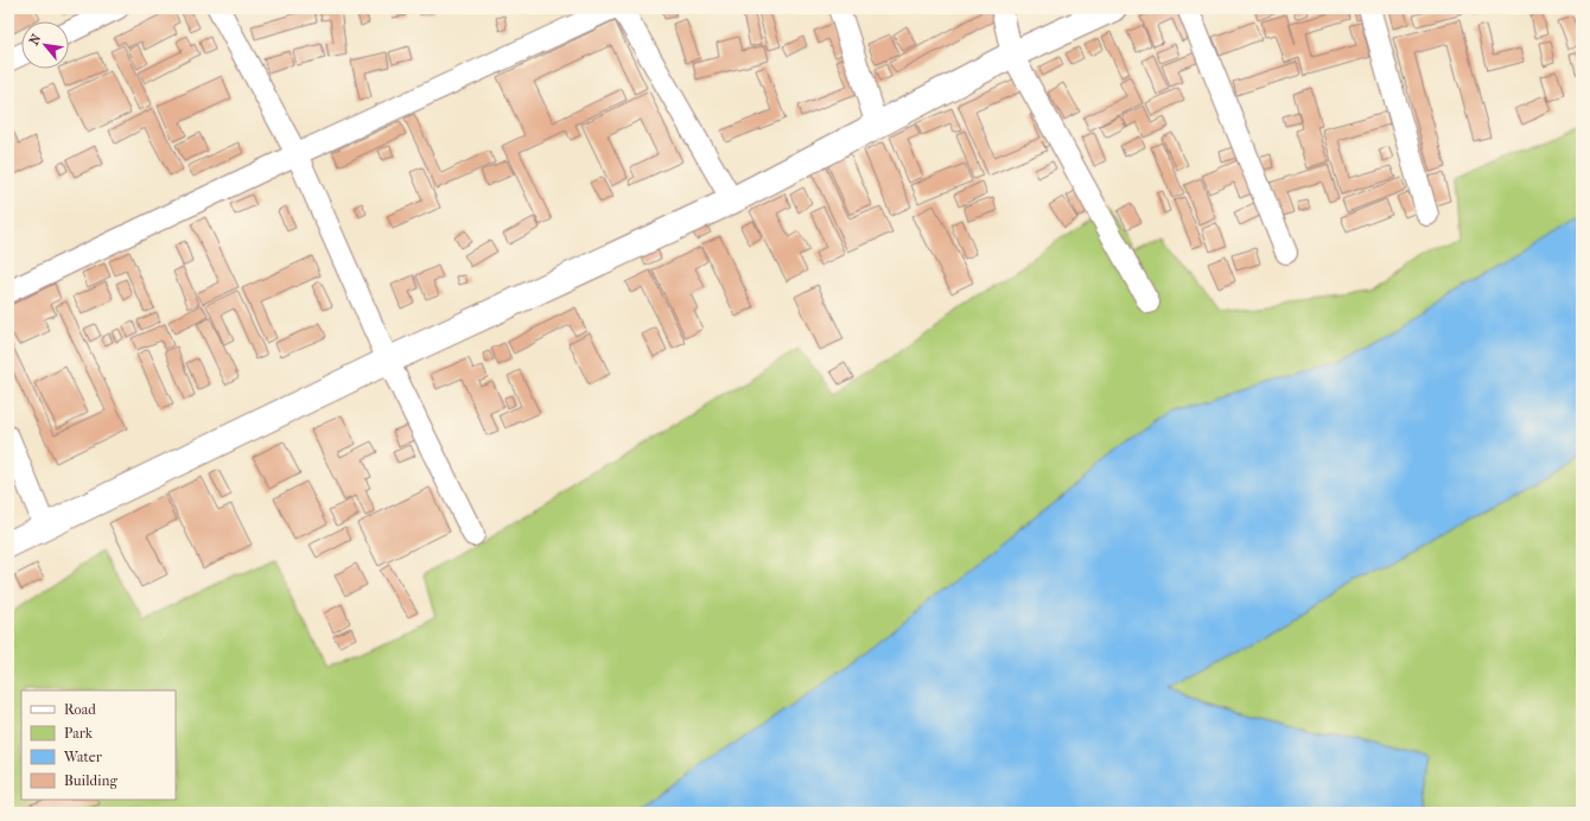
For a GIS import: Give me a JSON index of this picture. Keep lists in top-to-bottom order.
{
  "legend": [
    "Road",
    "Park",
    "Water",
    "Building"
  ],
  "north": "top left"
}
